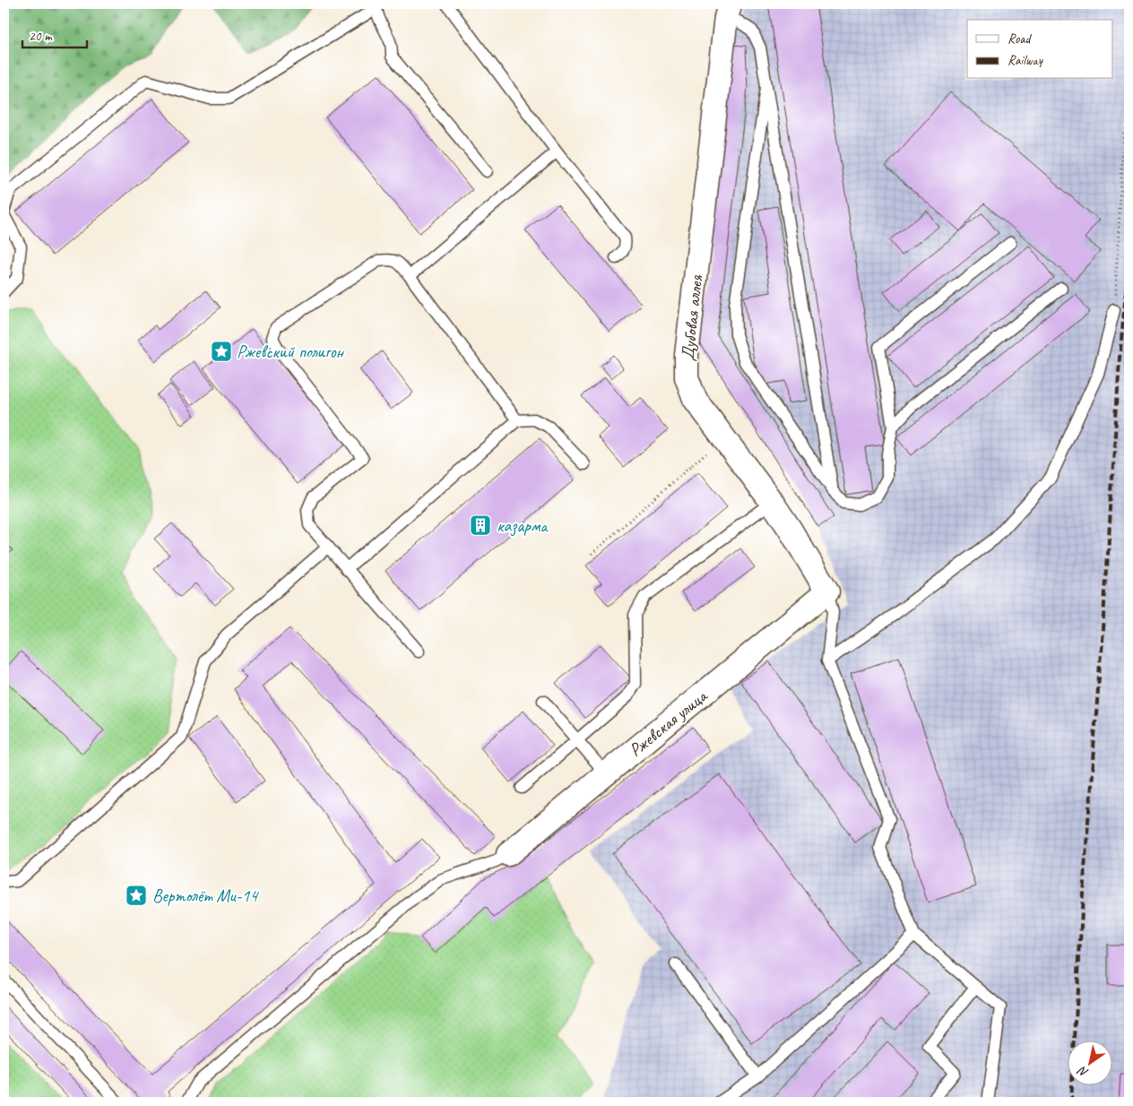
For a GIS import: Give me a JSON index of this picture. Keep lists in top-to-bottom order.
{
  "streets": {
    "street": ["Дубовая аллея", "Ржевская улица"]
  },
  "crossings": [
    ["Дубовая аллея", "Ржевская улица"]
  ],
  "places": {
    "place": ["Ржевский полигон", "Вертолёт Ми-14"],
    "building": ["казарма"]
  },
  "legend": ["Road", "Railway"],
  "scale_bar": "20 m",
  "north": "bottom left"
}
